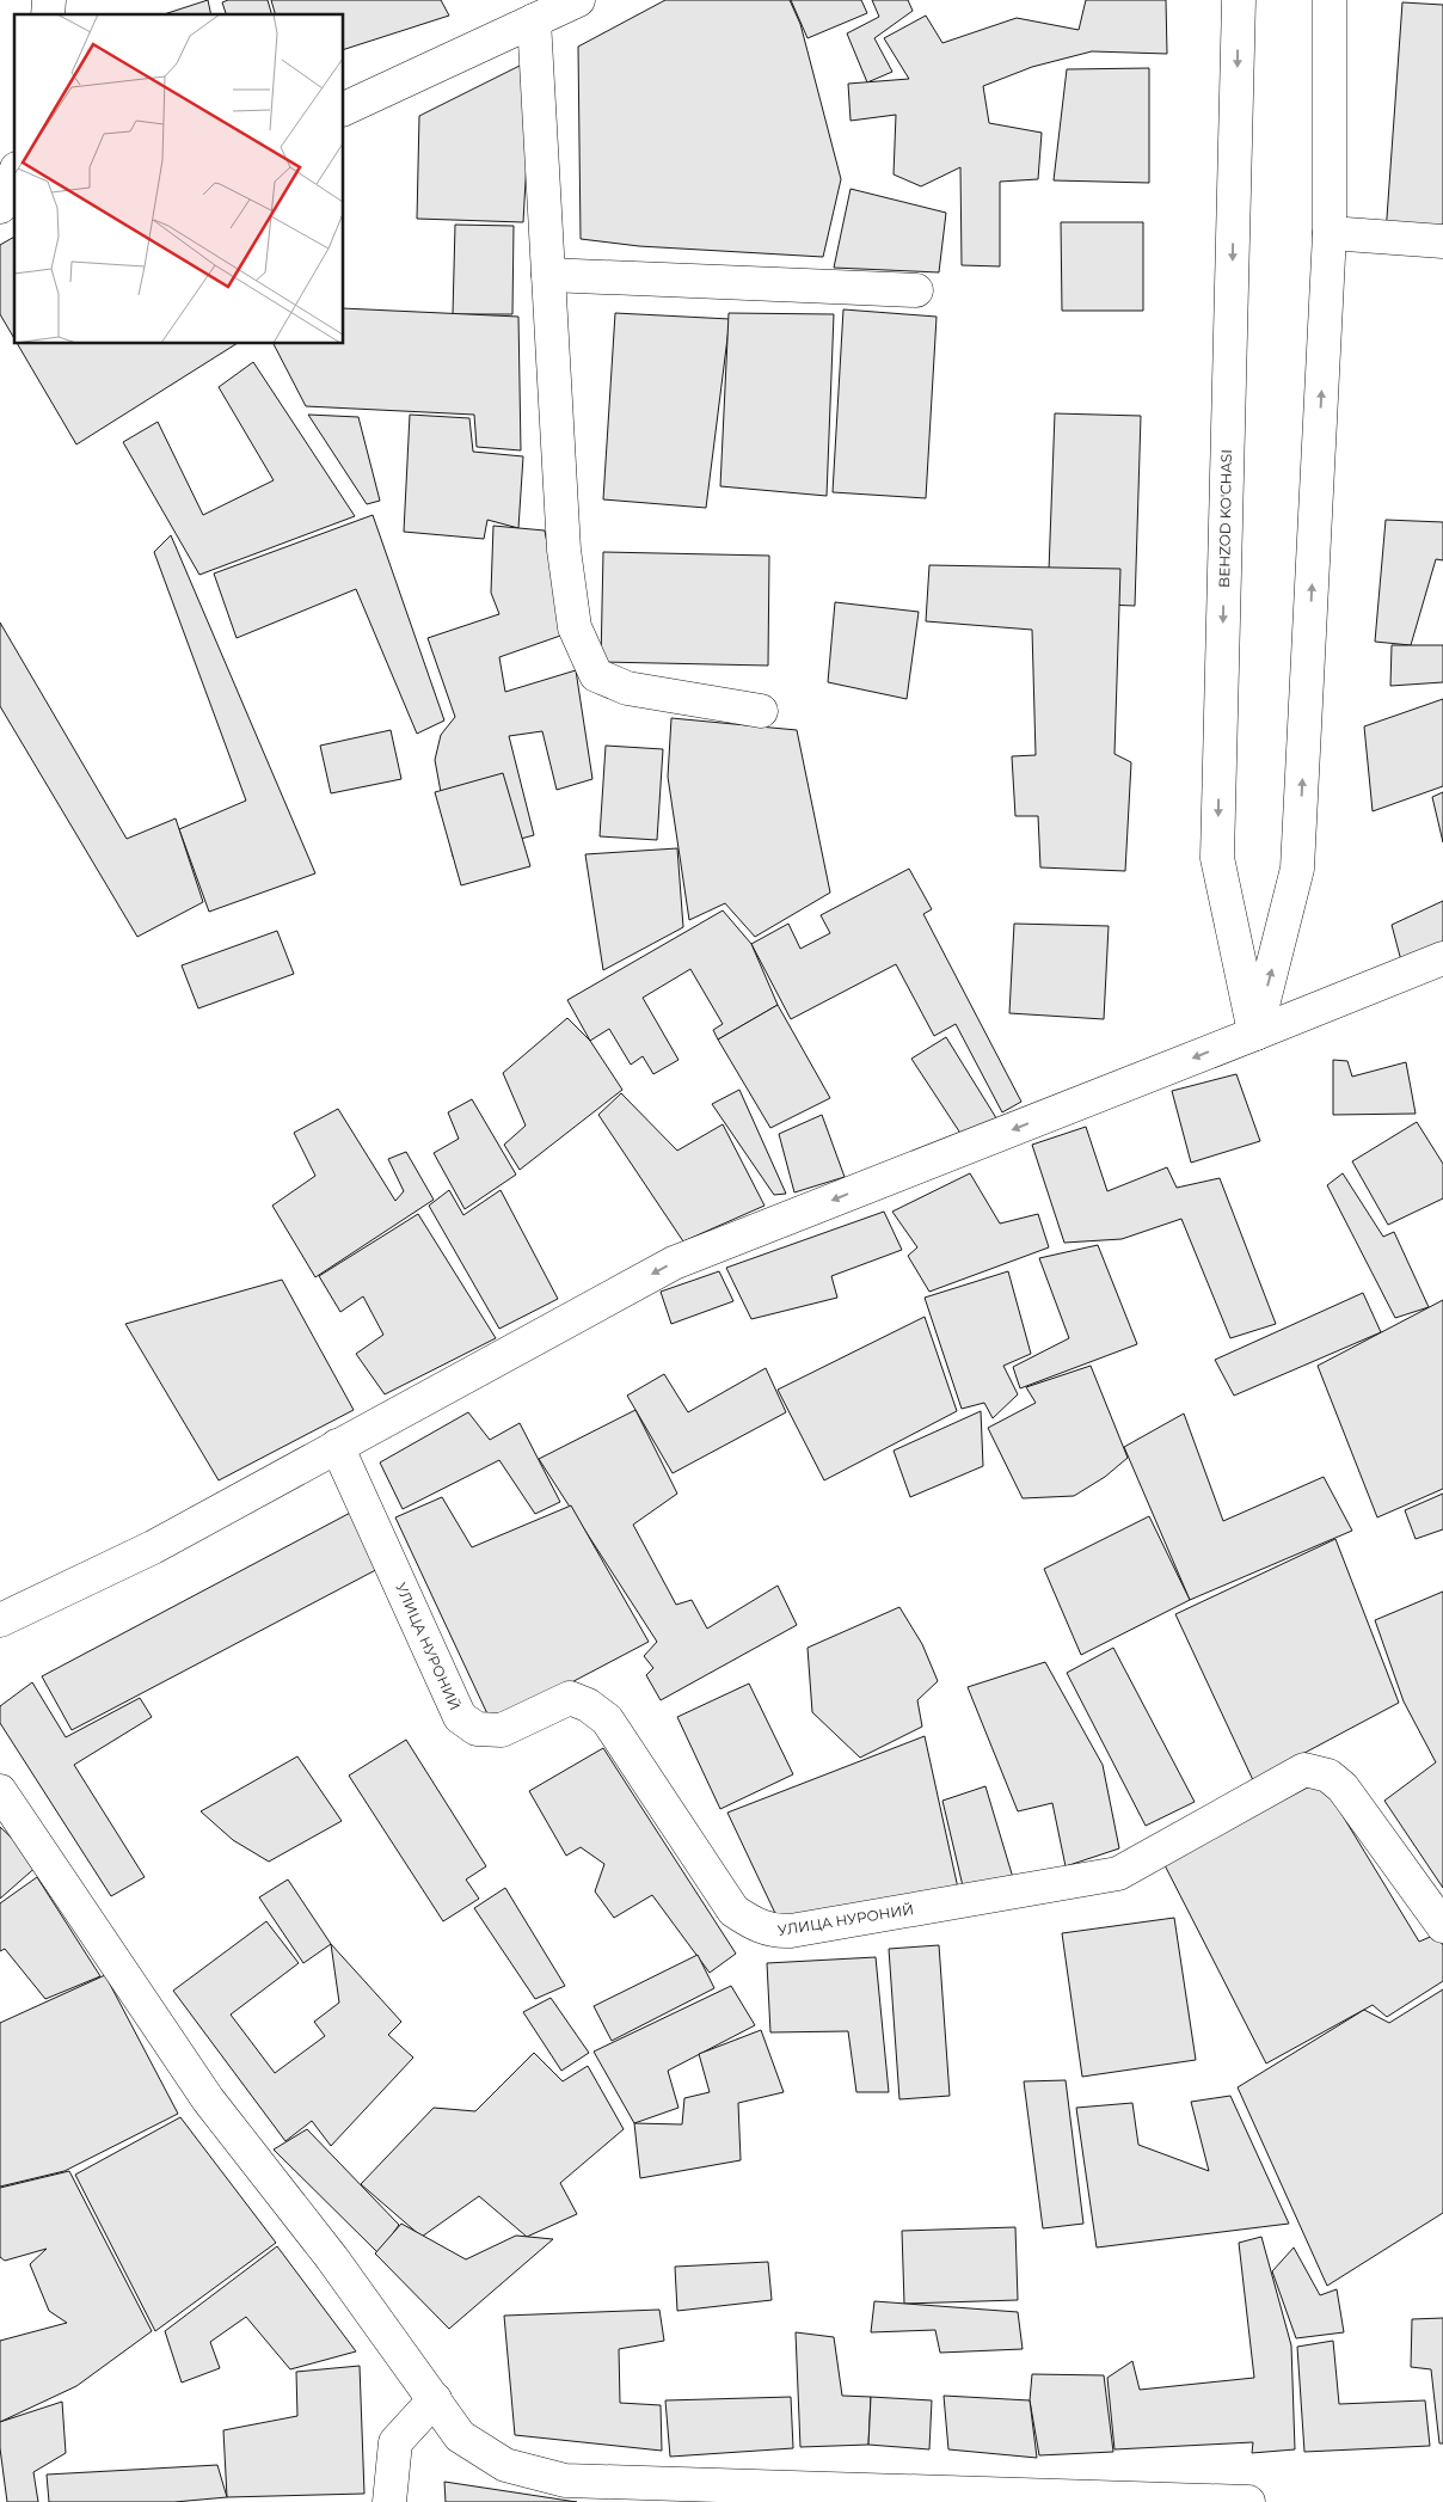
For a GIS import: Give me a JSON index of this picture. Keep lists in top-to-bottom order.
{
  "streets": {
    "street": ["BEHZOD KO'CHASI", "УЛИЦА НУРОНИЙ"]
  }
}
